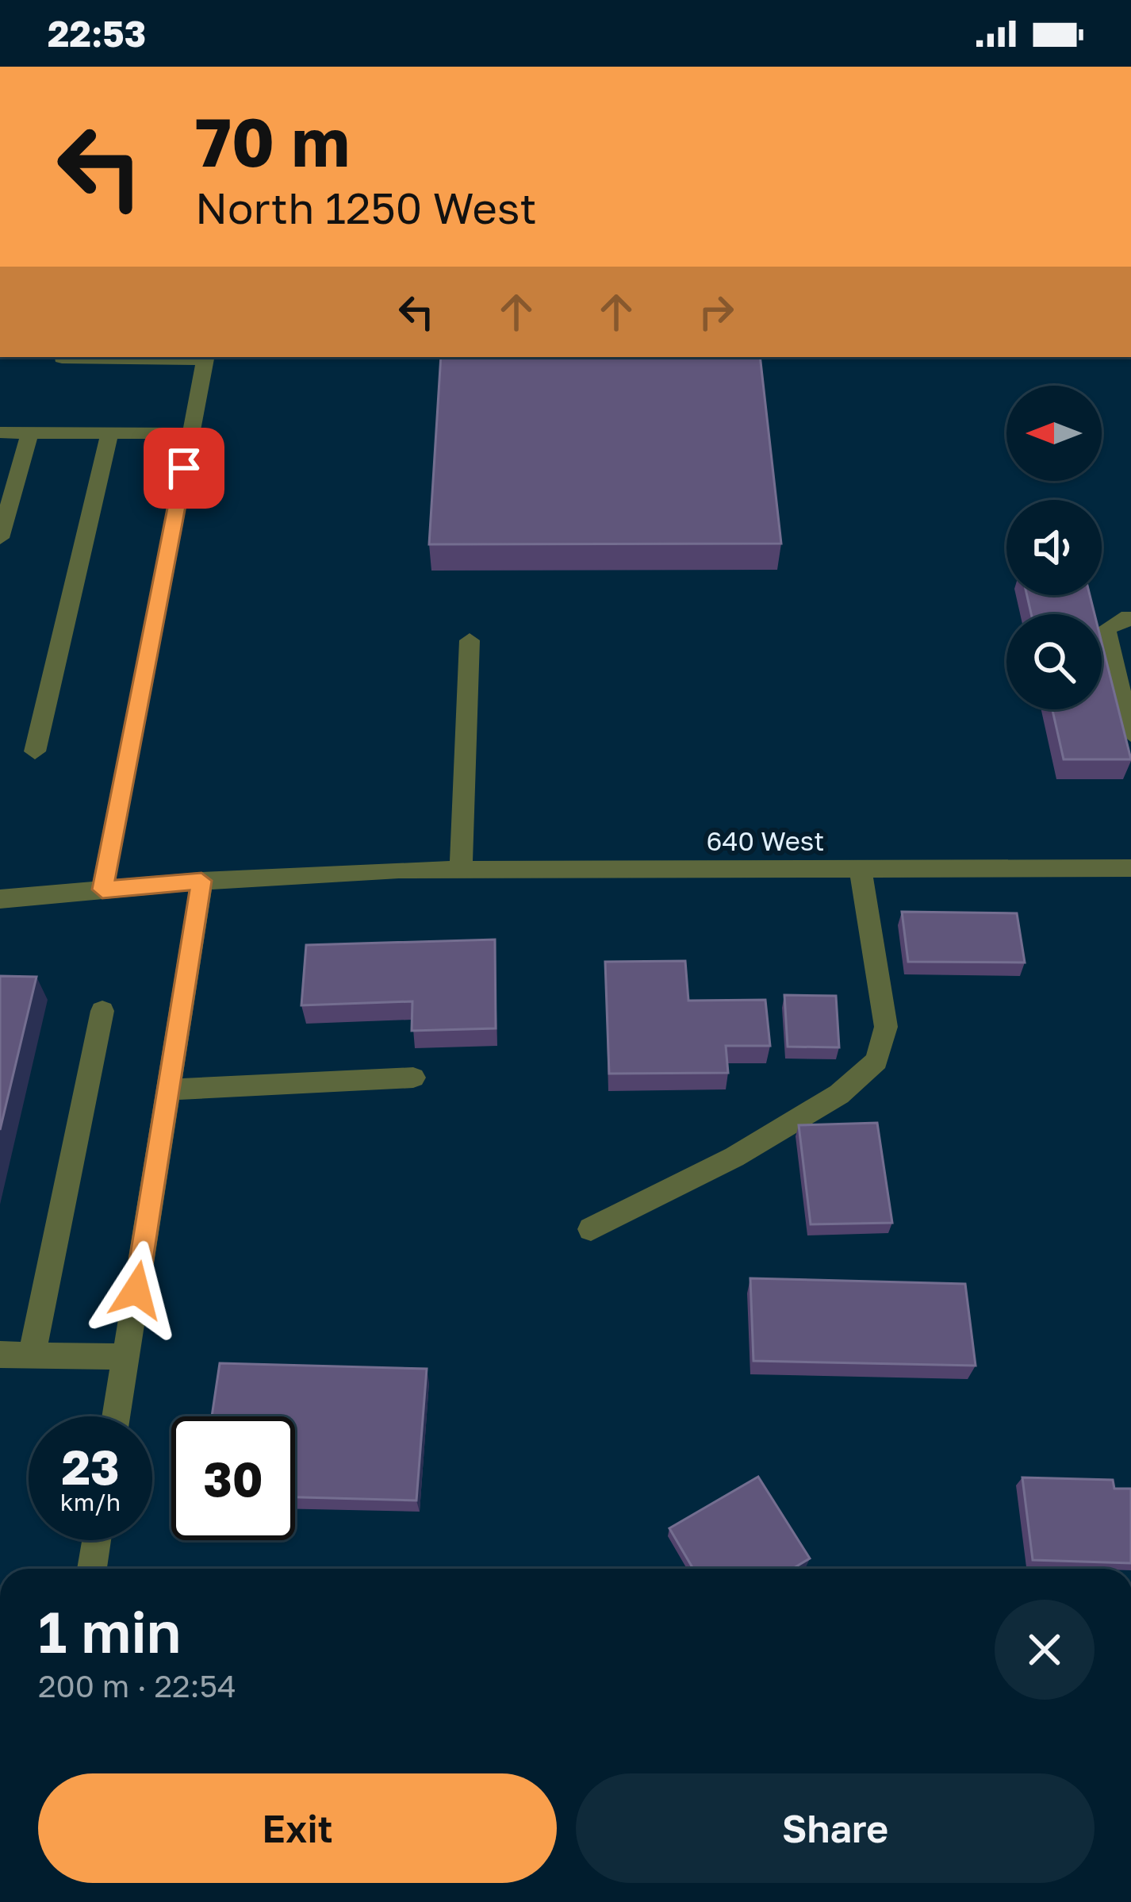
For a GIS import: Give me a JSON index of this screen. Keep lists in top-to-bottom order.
{
  "streets": {
    "street": ["640 West"]
  },
  "north": "left",
  "page": {
    "status": "22:53",
    "turn": ["70 m", "North 1250 West"],
    "speed": "23 km/h",
    "limit": "30",
    "heading": ["1 min", "200 m · 22:54"],
    "buttons": ["Exit", "Share"]
  }
}
